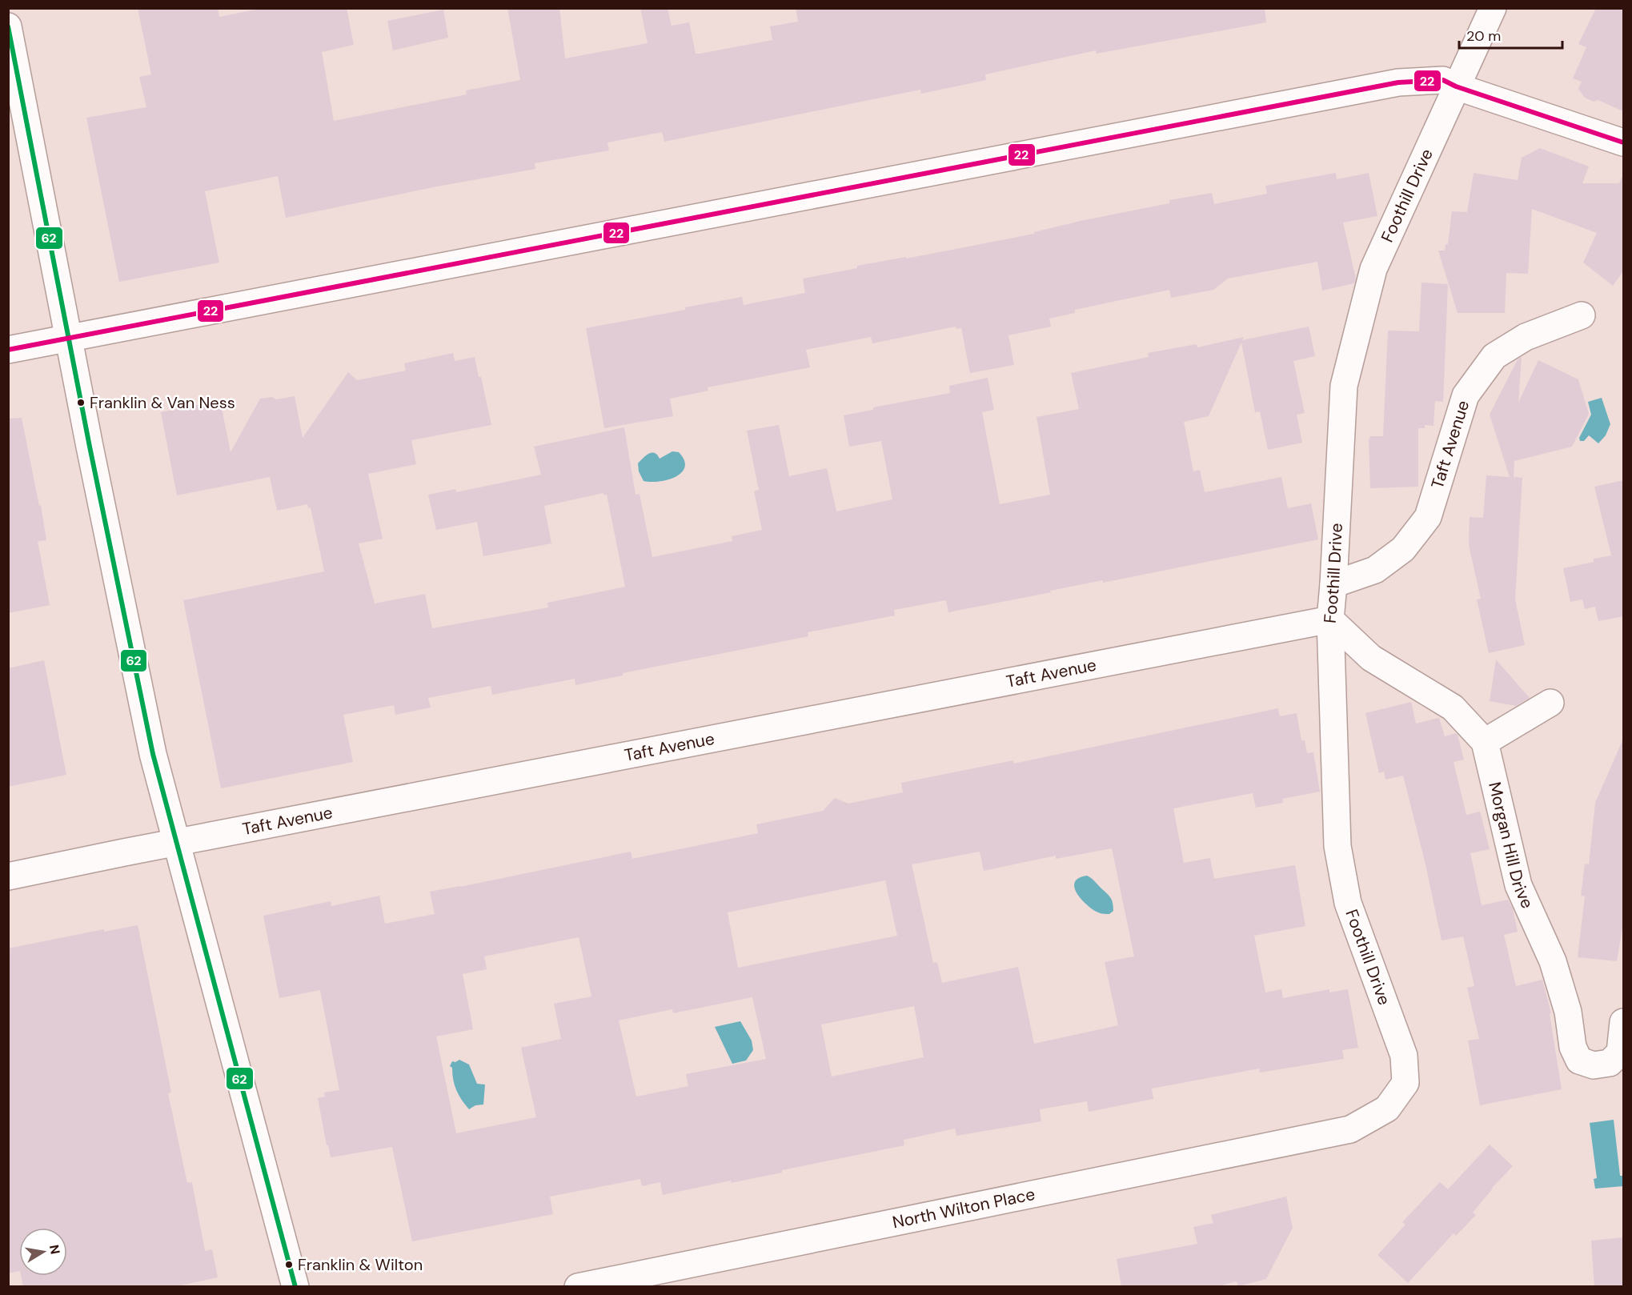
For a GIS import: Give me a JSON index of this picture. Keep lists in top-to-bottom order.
{
  "streets": {
    "street": [
      "Foothill Drive",
      "Taft Avenue",
      "Morgan Hill Drive",
      "North Wilton Place"
    ]
  },
  "crossings": [
    ["Foothill Drive", "Taft Avenue"],
    ["Foothill Drive", "Morgan Hill Drive"],
    ["Foothill Drive", "North Wilton Place"],
    ["Taft Avenue", "Morgan Hill Drive"]
  ],
  "places": ["Franklin & Van Ness", "Franklin & Wilton"],
  "lines": ["transit line 62", "transit line 22"],
  "scale_bar": "20 m",
  "north": "right"
}
